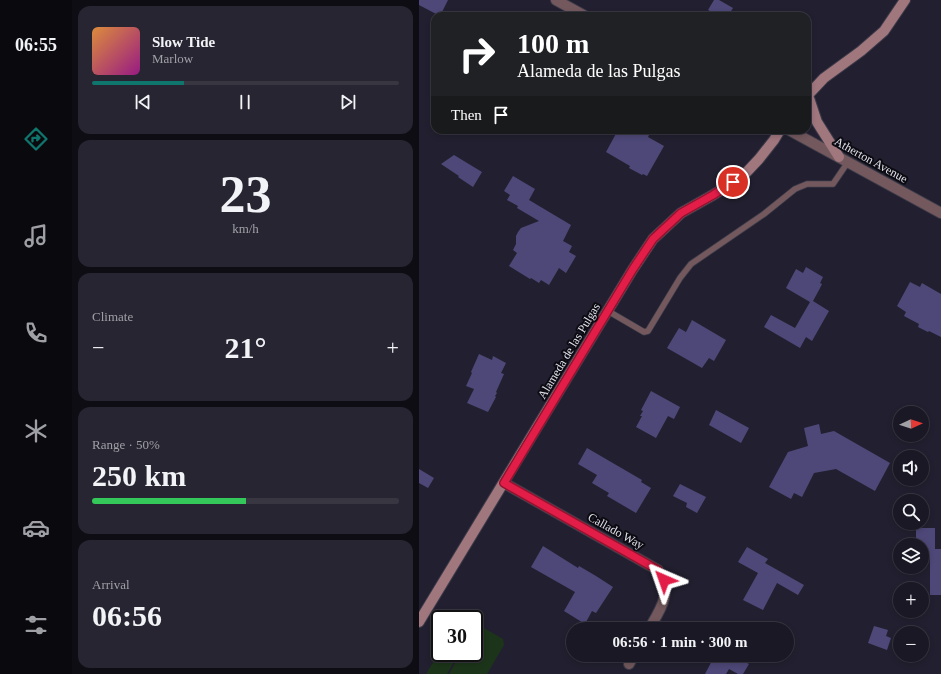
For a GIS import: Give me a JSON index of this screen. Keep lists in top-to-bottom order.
{
  "streets": {
    "main road": ["Alameda de las Pulgas"],
    "street": ["Atherton Avenue", "Callado Way"]
  },
  "crossings": [
    ["Alameda de las Pulgas", "Callado Way"]
  ],
  "north": "right",
  "page": {
    "tabs": "06:55",
    "turn": ["100 m", "Alameda de las Pulgas"],
    "song": ["Slow Tide", "Marlow"],
    "then": "Then",
    "tile": [
      ["23", "km/h"],
      "Climate",
      ["Range · 50%", "250 km"],
      ["Arrival", "06:56"]
    ],
    "heat": ["−", "21°", "+"],
    "map_buttons": ["+", "−"],
    "limit": "30",
    "trip": "06:56 · 1 min · 300 m"
  }
}
